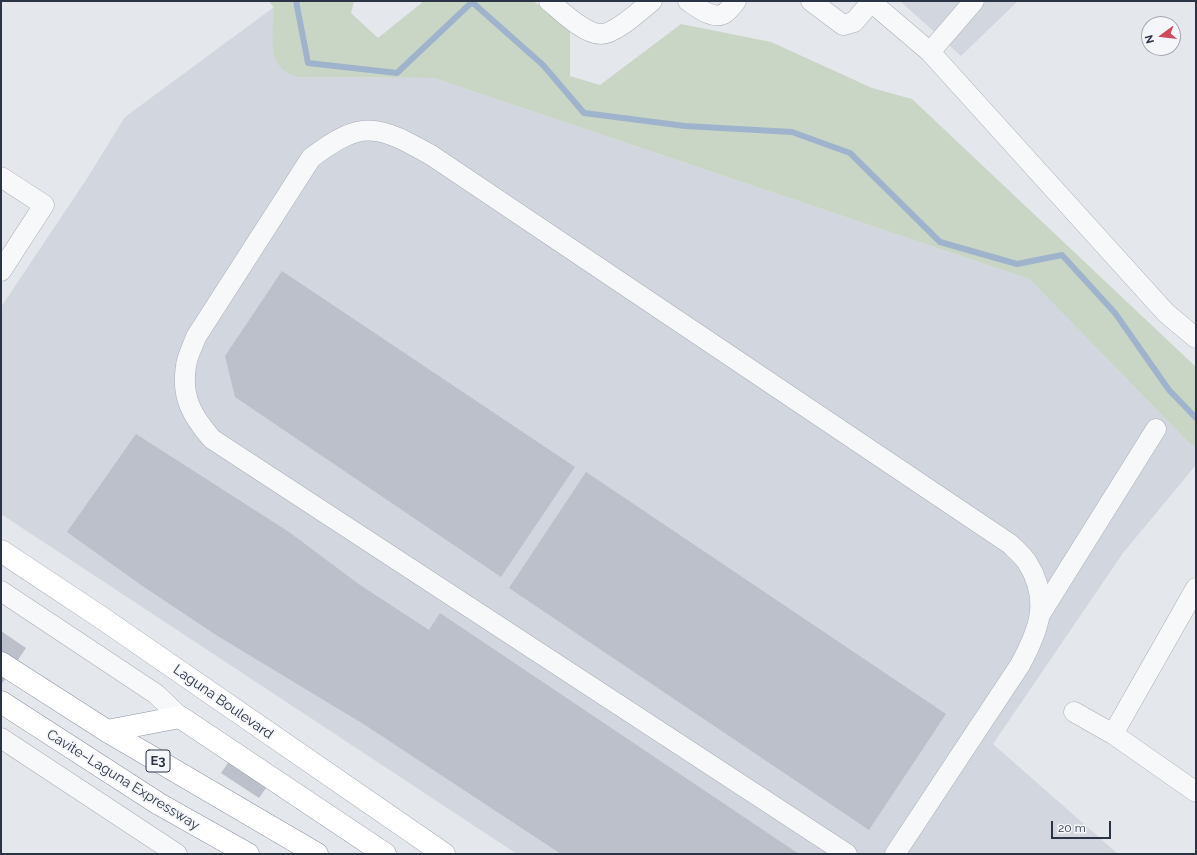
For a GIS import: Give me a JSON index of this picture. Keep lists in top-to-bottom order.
{
  "streets": {
    "main road": ["Laguna Boulevard", "E3", "Cavite–Laguna Expressway"]
  },
  "scale_bar": "20 m",
  "north": "left"
}
